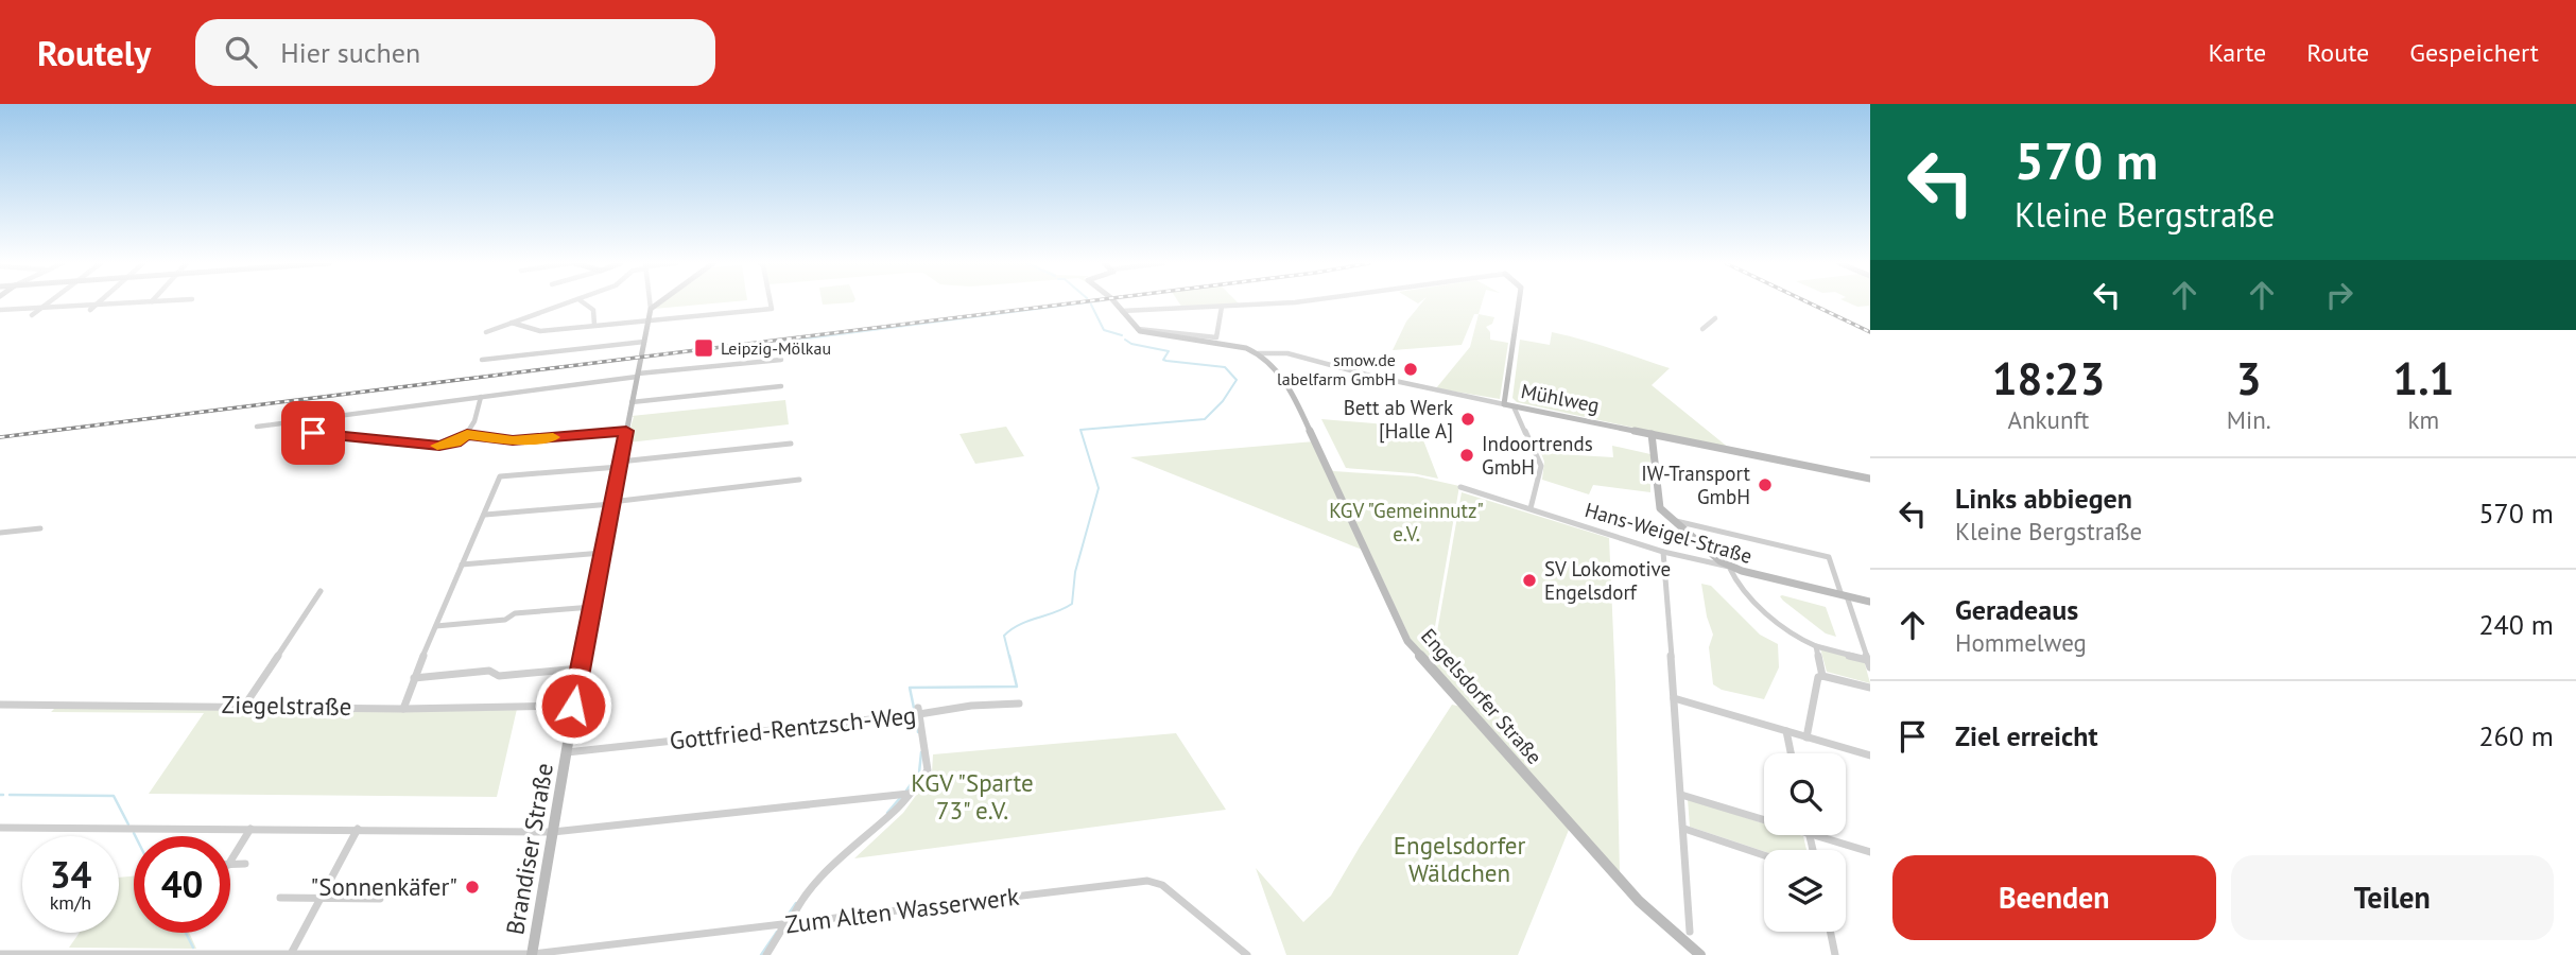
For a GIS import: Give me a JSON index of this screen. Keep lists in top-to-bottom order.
{
  "streets": {
    "street": [
      "Mühlweg",
      "Hans-Weigel-Straße",
      "Engelsdorfer Straße",
      "Ziegelstraße",
      "Gottfried-Rentzsch-Weg",
      "Brandiser Straße",
      "Zum Alten Wasserwerk"
    ]
  },
  "crossings": [
    ["Mühlweg", "Engelsdorfer Straße"],
    ["Ziegelstraße", "Brandiser Straße"],
    ["Gottfried-Rentzsch-Weg", "Brandiser Straße"],
    ["Brandiser Straße", "Zum Alten Wasserwerk"]
  ],
  "parks": ["KGV \"Gemeinnutz\" e.V.", "KGV \"Sparte 73\" e.V.", "Engelsdorfer Wäldchen"],
  "places": {
    "transit": ["Leipzig-Mölkau"],
    "other": [
      "smow.de labelfarm GmbH",
      "Bett ab Werk [Halle A]",
      "Indoortrends GmbH",
      "IW-Transport GmbH",
      "SV Lokomotive Engelsdorf",
      "\"Sonnenkäfer\""
    ]
  },
  "page": {
    "header": "Routely",
    "search": "Hier suchen",
    "nav": ["Karte", "Route", "Gespeichert"],
    "turn": ["570 m", "Kleine Bergstraße"],
    "eta": [
      "18:23",
      "Ankunft",
      "3",
      "Min.",
      "1.1",
      "km"
    ],
    "list": [
      {
        "name": "Links abbiegen",
        "note": "Kleine Bergstraße",
        "value": "570 m"
      },
      {
        "name": "Geradeaus",
        "note": "Hommelweg",
        "value": "240 m"
      },
      {
        "name": "Ziel erreicht",
        "value": "260 m"
      }
    ],
    "speed": "34 km/h",
    "limit": "40",
    "buttons": ["Beenden", "Teilen"]
  }
}
